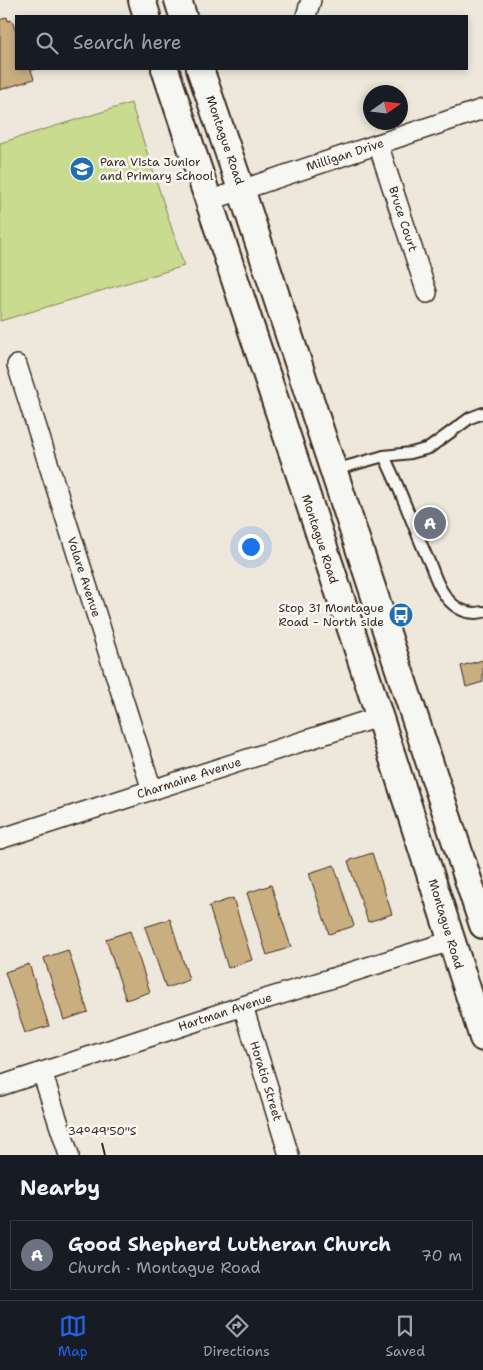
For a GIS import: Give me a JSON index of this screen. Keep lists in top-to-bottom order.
{
  "streets": {
    "main road": ["Montague Road"],
    "street": [
      "Milligan Drive",
      "Bruce Court",
      "Volare Avenue",
      "Charmaine Avenue",
      "Hartman Avenue",
      "Horatio Street"
    ]
  },
  "crossings": [
    ["Montague Road", "Milligan Drive"],
    ["Montague Road", "Charmaine Avenue"],
    ["Montague Road", "Hartman Avenue"],
    ["Milligan Drive", "Bruce Court"],
    ["Volare Avenue", "Charmaine Avenue"],
    ["Hartman Avenue", "Horatio Street"]
  ],
  "places": {
    "school or university": ["Para Vista Junior and Primary School"],
    "bus stop": ["Stop 31 Montague Road - North side"]
  },
  "north": "right",
  "page": {
    "search": "Search here",
    "pins": "A",
    "heading": "Nearby",
    "list": [
      {
        "mark": "A",
        "name": "Good Shepherd Lutheran Church",
        "note": "Church · Montague Road",
        "value": "70 m"
      }
    ],
    "nav": ["Map", "Directions", "Saved"]
  },
  "coordinates": ["34°49'50\"S"]
}
